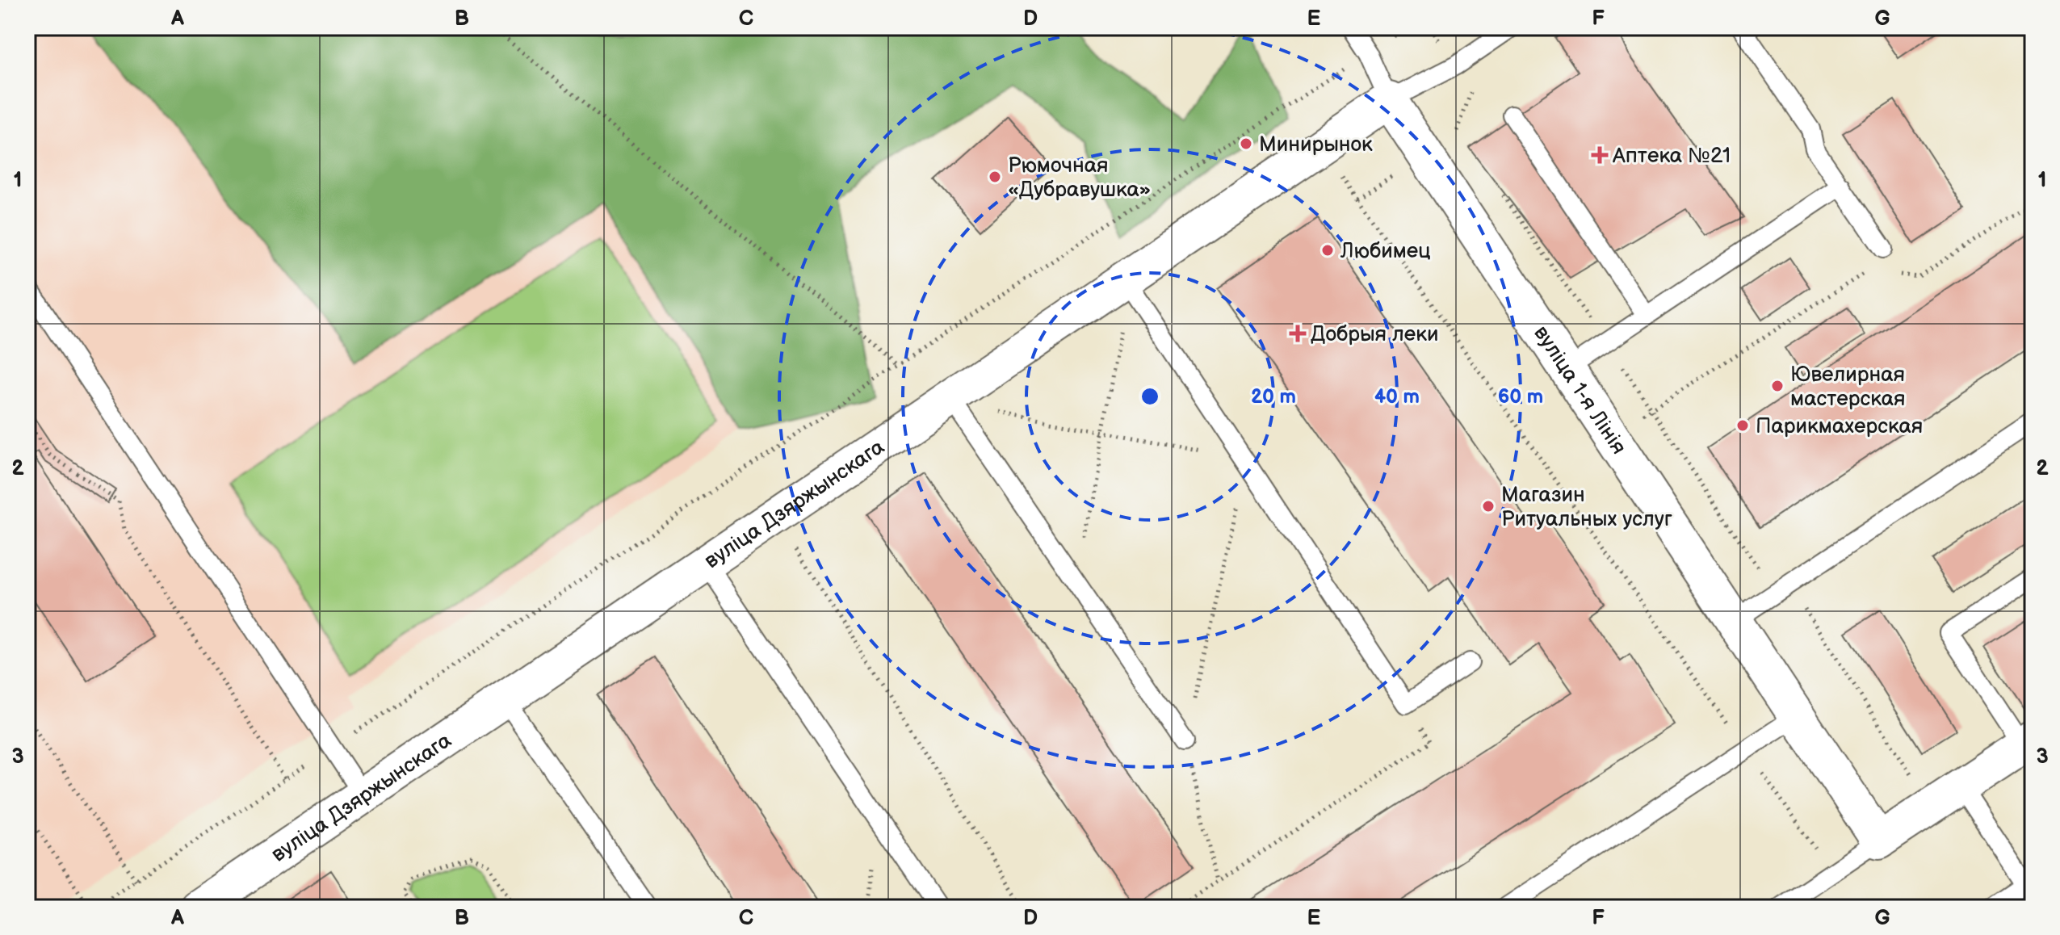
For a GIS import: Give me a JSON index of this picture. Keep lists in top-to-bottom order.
{
  "streets": {
    "street": ["вуліца 1-я Лінія", "вуліца Дзяржынскага"]
  },
  "crossings": [
    ["вуліца 1-я Лінія", "вуліца Дзяржынскага"]
  ],
  "places": {
    "other": [
      "Минирынок",
      "Рюмочная «Дубравушка»",
      "Любимец",
      "Ювелирная мастерская",
      "Парикмахерская",
      "Магазин Ритуальных услуг"
    ],
    "health": ["Аптека №21", "Добрыя леки"]
  },
  "grid": {
    "columns": [
      "A",
      "B",
      "C",
      "D",
      "E",
      "F",
      "G"
    ],
    "rows": ["1", "2", "3"]
  },
  "rings": ["20 m", "40 m", "60 m"]
}
